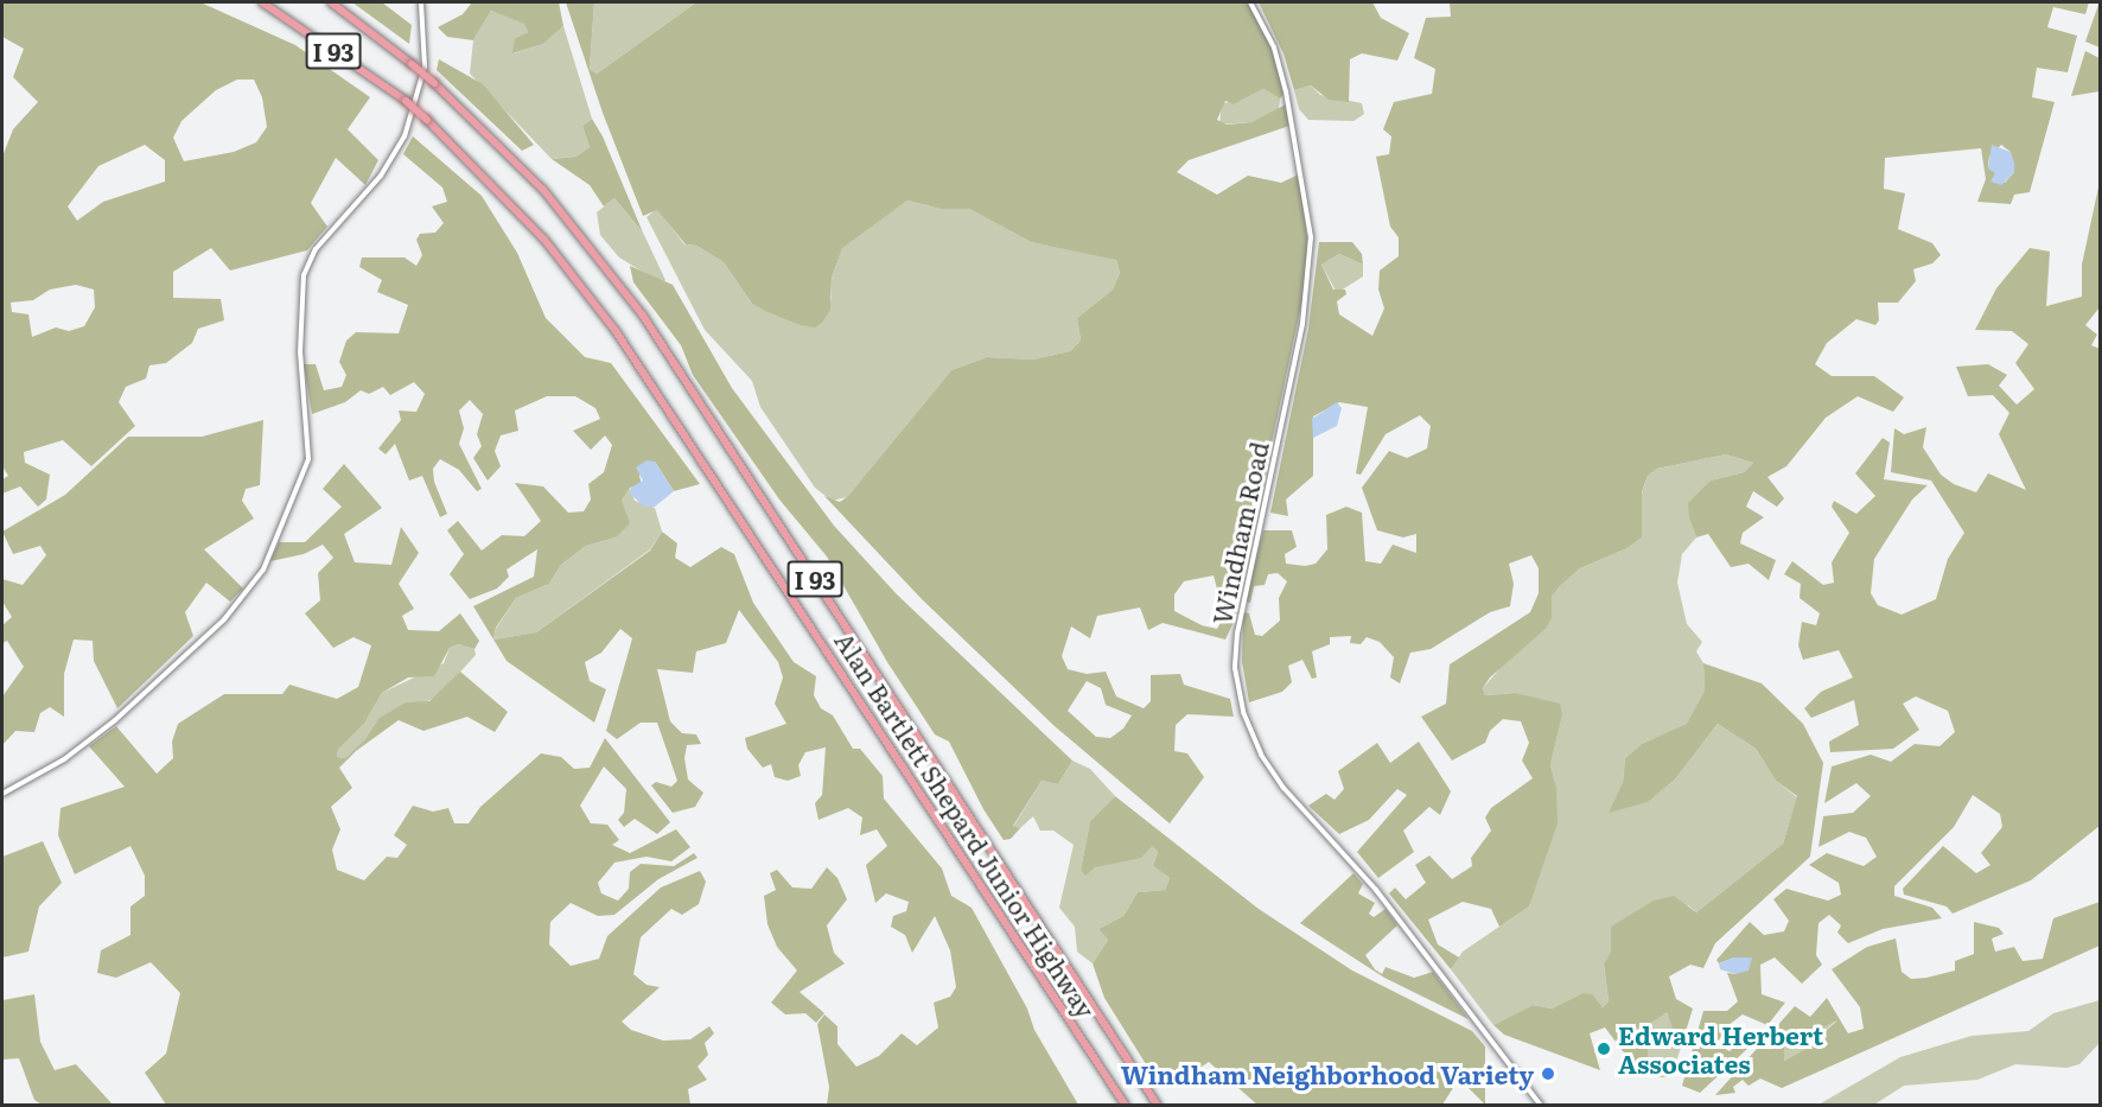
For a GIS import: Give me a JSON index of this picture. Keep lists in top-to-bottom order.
{
  "streets": {
    "highway": ["I 93", "Alan Bartlett Shepard Junior Highway"],
    "street": ["Windham Road"]
  },
  "places": ["Edward Herbert Associates", "Windham Neighborhood Variety"]
}
